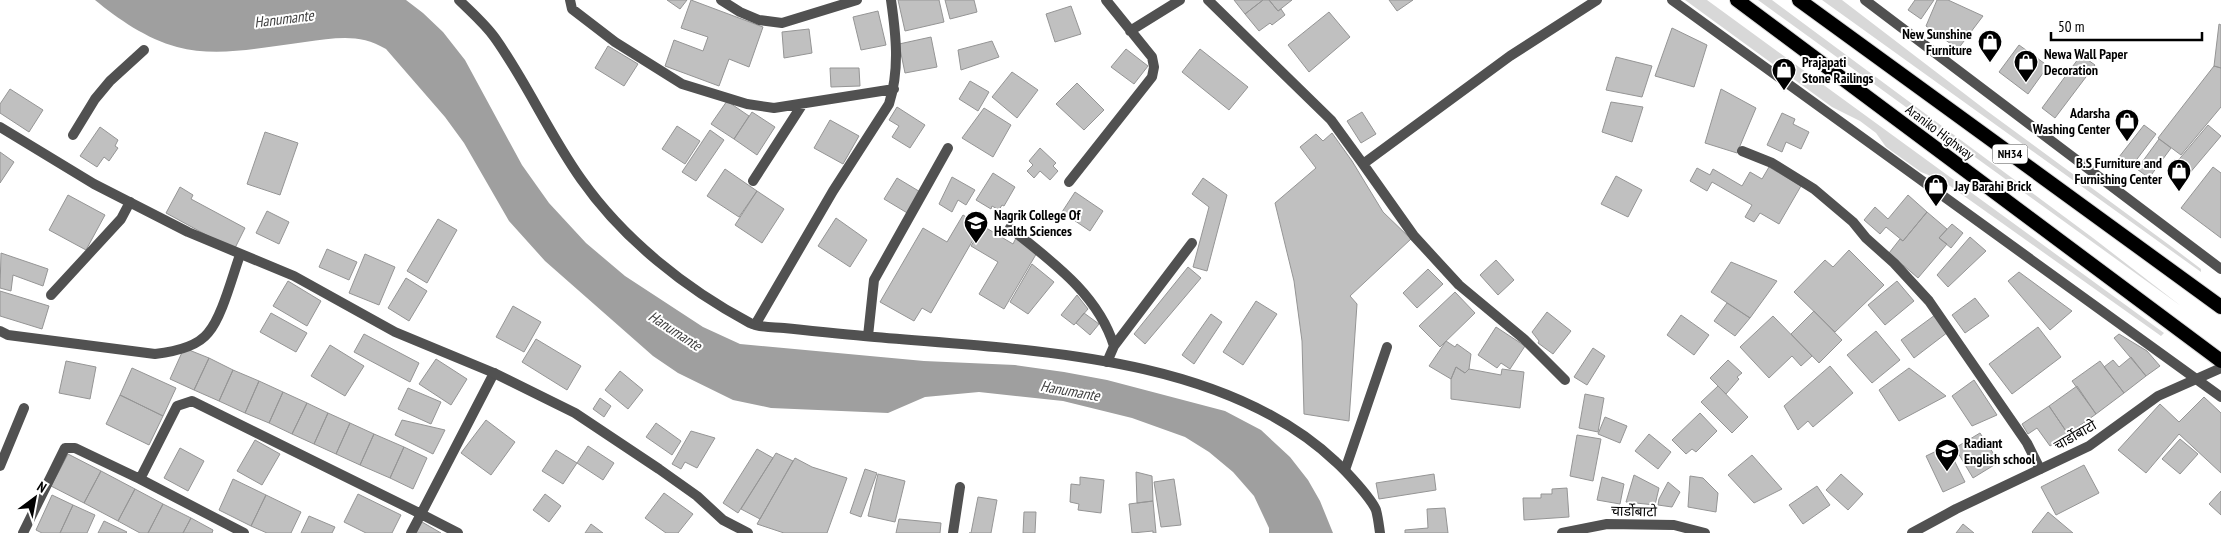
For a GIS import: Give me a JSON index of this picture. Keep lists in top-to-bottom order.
{
  "streets": {
    "highway": ["Araniko Highway", "NH34"],
    "street": ["चार्डोबाटो"]
  },
  "water": ["Hanumante"],
  "places": {
    "shop": [
      "New Sunshine Furniture",
      "Newa Wall Paper Decoration",
      "Prajapati Stone Railings",
      "Adarsha Washing Center",
      "B.S Furniture and Furnishing Center",
      "Jay Barahi Brick"
    ],
    "school or university": ["Nagrik College Of Health Sciences", "Radiant English school"]
  },
  "scale_bar": "50 m",
  "north": "top right"
}
